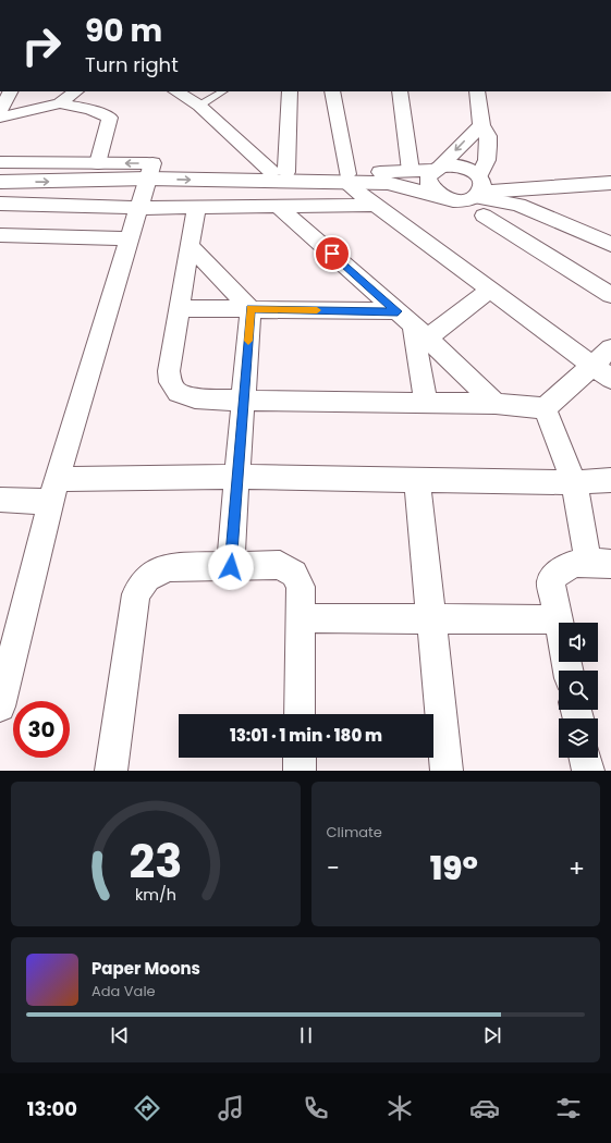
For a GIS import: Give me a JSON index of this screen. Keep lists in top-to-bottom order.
{
  "page": {
    "turn": ["90 m", "Turn right"],
    "limit": "30",
    "trip": "13:01 · 1 min · 180 m",
    "tile": "Climate",
    "heat": ["−", "19°", "+"],
    "song": ["Paper Moons", "Ada Vale"],
    "tabs": "13:00",
    "gauge": ["23", "km/h"]
  }
}
